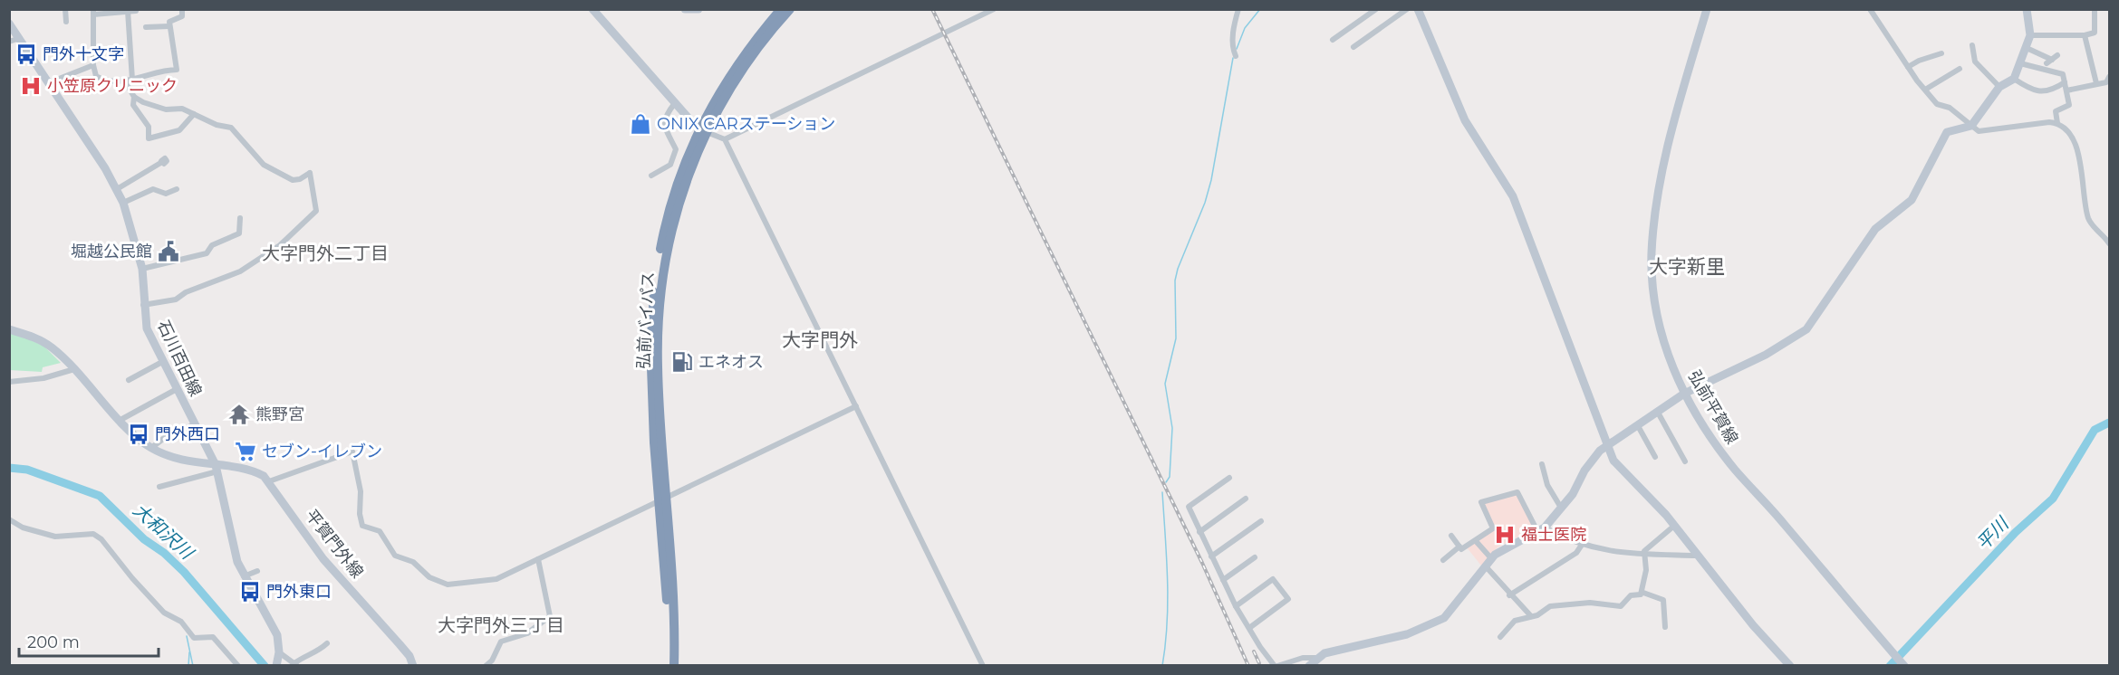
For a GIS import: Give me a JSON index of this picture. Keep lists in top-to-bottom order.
{
  "streets": {
    "highway": ["弘前バイパス"],
    "street": ["石川百田線", "弘前平賀線", "平賀門外線"]
  },
  "districts": [
    "大字門外二丁目",
    "大字新里",
    "大字門外",
    "大字門外三丁目"
  ],
  "water": ["大和沢川", "平川"],
  "places": {
    "bus stop": ["門外十文字", "門外西口", "門外東口"],
    "hospital": ["小笠原クリニック", "福士医院"],
    "shop": ["ONIX CARステーション"],
    "public building": ["堀越公民館"],
    "fuel station": ["エネオス"],
    "temple": ["熊野宮"],
    "supermarket": ["セブン-イレブン"]
  },
  "scale_bar": "200 m"
}
